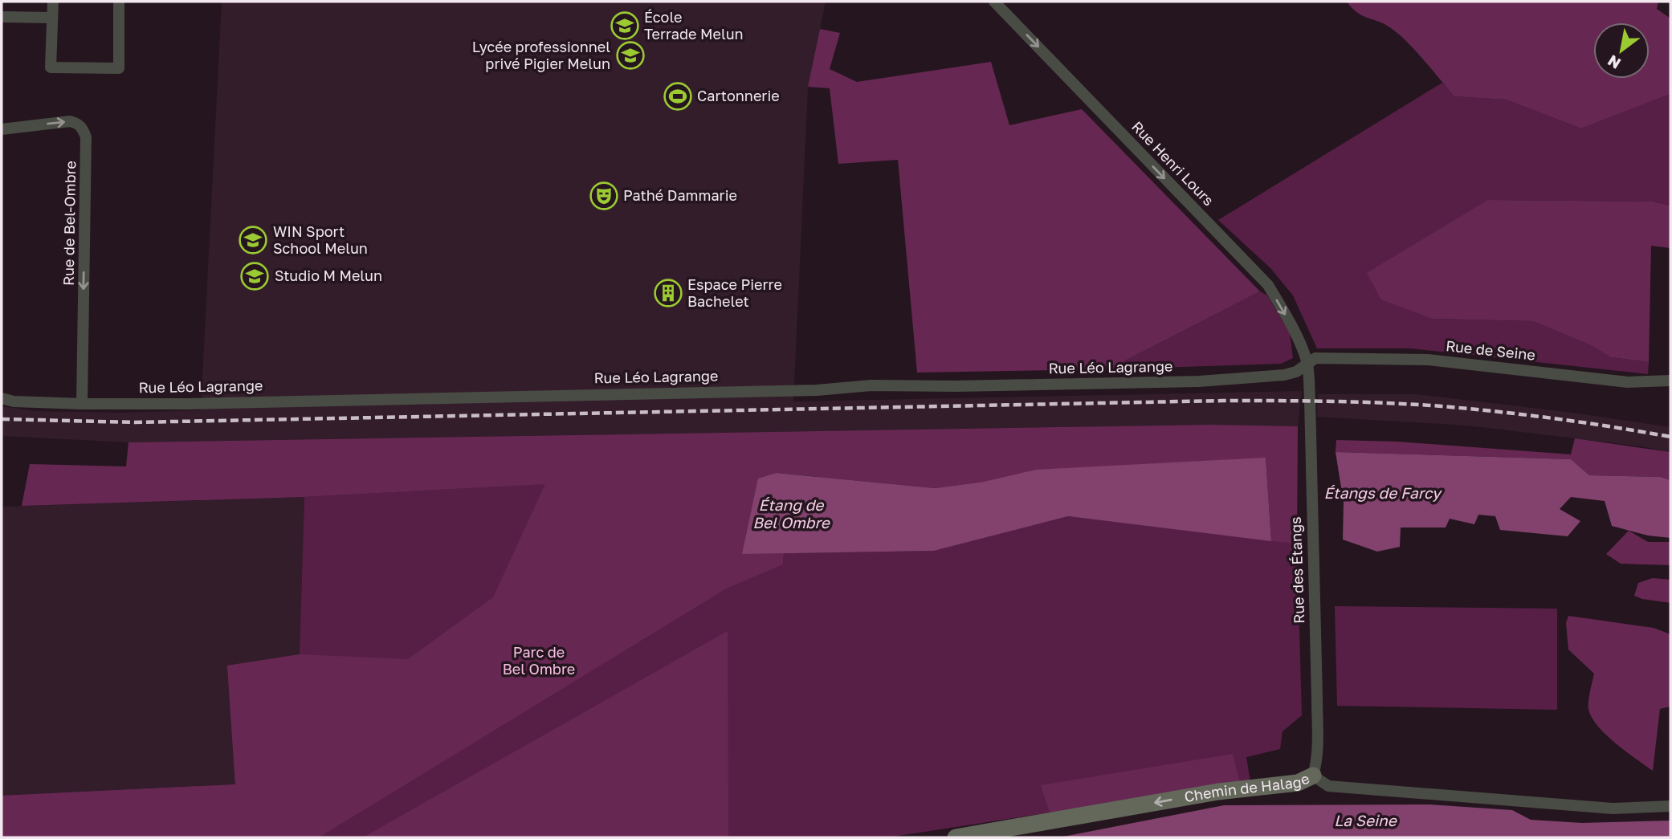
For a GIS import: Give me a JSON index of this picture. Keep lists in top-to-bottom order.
{
  "streets": {
    "street": [
      "Rue Henri Lours",
      "Rue de Bel-Ombre",
      "Rue de Seine",
      "Rue Léo Lagrange",
      "Rue des Étangs",
      "Chemin de Halage"
    ]
  },
  "crossings": [
    ["Rue Henri Lours", "Rue de Seine"],
    ["Rue Henri Lours", "Rue Léo Lagrange"],
    ["Rue Henri Lours", "Rue des Étangs"],
    ["Rue de Bel-Ombre", "Rue Léo Lagrange"],
    ["Rue de Seine", "Rue Léo Lagrange"],
    ["Rue de Seine", "Rue des Étangs"],
    ["Rue Léo Lagrange", "Rue des Étangs"],
    ["Rue des Étangs", "Chemin de Halage"]
  ],
  "one_way": ["Rue Henri Lours", "Chemin de Halage"],
  "water": ["Étangs de Farcy", "Étang de Bel Ombre", "La Seine"],
  "parks": ["Parc de Bel Ombre"],
  "places": {
    "school or university": [
      "École Terrade Melun",
      "Lycée professionnel privé Pigier Melun",
      "WIN Sport School Melun",
      "Studio M Melun"
    ],
    "sports": ["Cartonnerie"],
    "theatre": ["Pathé Dammarie"],
    "building": ["Espace Pierre Bachelet"]
  },
  "north": "bottom left"
}
